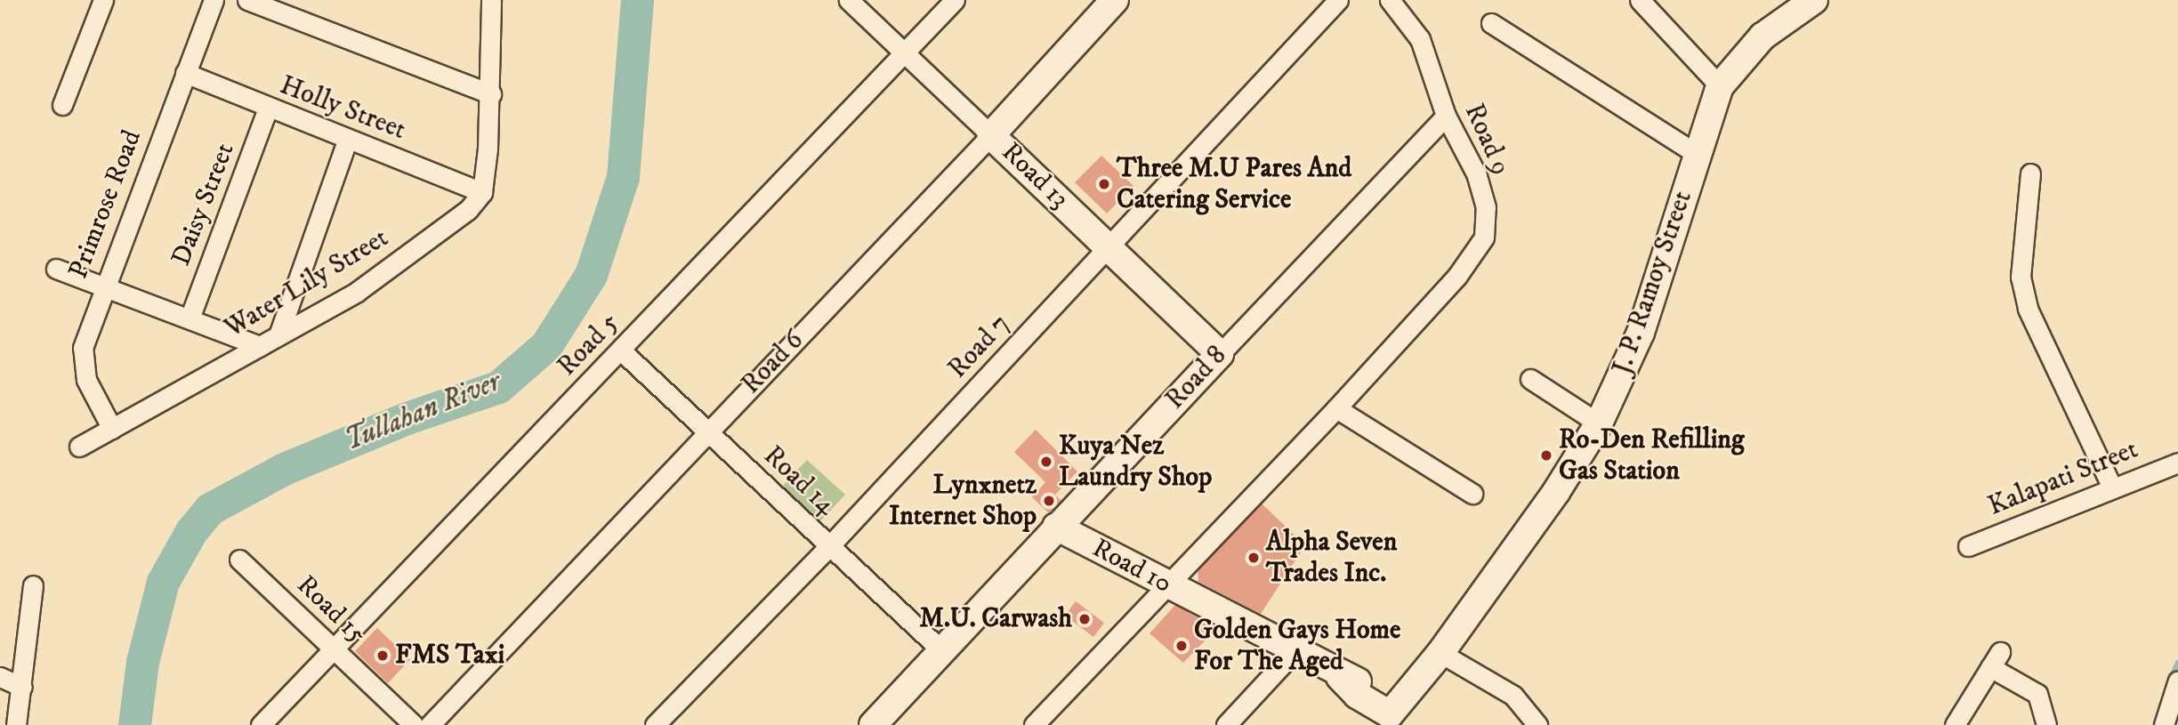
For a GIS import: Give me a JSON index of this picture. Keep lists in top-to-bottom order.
{
  "streets": {
    "street": [
      "Holly Street",
      "Road 9",
      "Road 13",
      "Primrose Road",
      "Daisy Street",
      "J. P. Ramoy Street",
      "Water Lily Street",
      "Road 5",
      "Road 7",
      "Road 6",
      "Road 8",
      "Kalapati Street",
      "Road 14",
      "Road 10",
      "Road 15"
    ]
  },
  "crossings": [
    ["Holly Street", "Primrose Road"],
    ["Holly Street", "Daisy Street"],
    ["Holly Street", "Water Lily Street"],
    ["Road 9", "Road 8"],
    ["Road 9", "Road 10"],
    ["Road 13", "Road 5"],
    ["Road 13", "Road 7"],
    ["Road 13", "Road 6"],
    ["Road 13", "Road 8"],
    ["Primrose Road", "Water Lily Street"],
    ["J. P. Ramoy Street", "Road 10"],
    ["Road 5", "Road 14"],
    ["Road 5", "Road 15"],
    ["Road 7", "Road 14"],
    ["Road 6", "Road 14"],
    ["Road 8", "Road 14"],
    ["Road 8", "Road 10"]
  ],
  "water": ["Tullahan River"],
  "places": [
    "Three M.U Pares And Catering Service",
    "Ro-Den Refilling Gas Station",
    "Kuya Nez Laundry Shop",
    "Lynxnetz Internet Shop",
    "Alpha Seven Trades Inc.",
    "M.U. Carwash",
    "Golden Gays Home For The Aged",
    "FMS Taxi"
  ]
}
